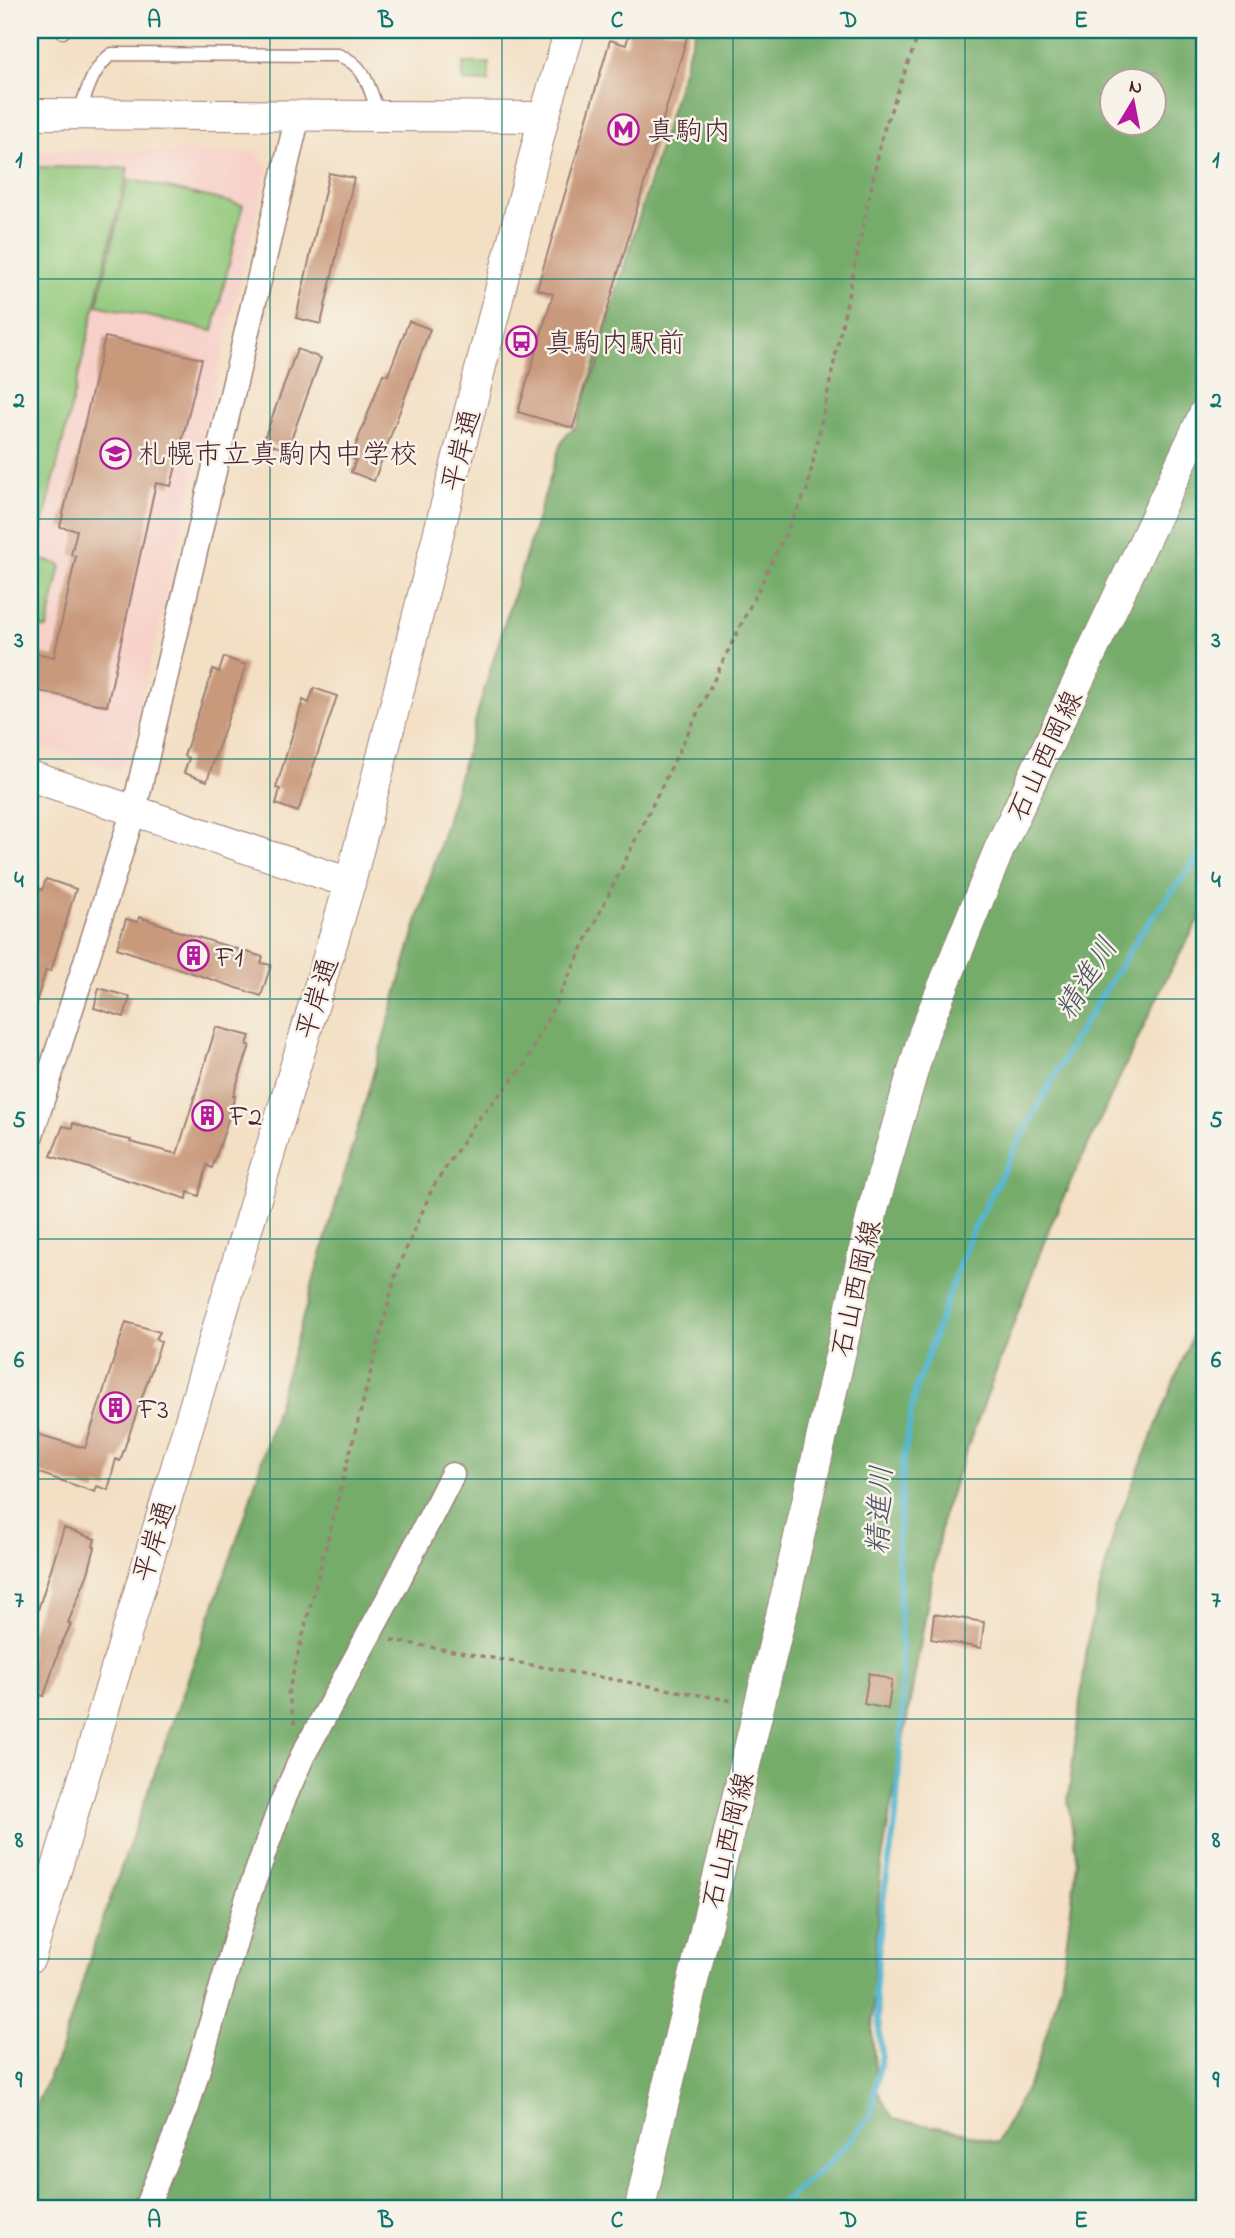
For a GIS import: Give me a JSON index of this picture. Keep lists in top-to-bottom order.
{
  "streets": {
    "street": ["平岸通", "石山西岡線"]
  },
  "water": ["精進川"],
  "places": {
    "metro station": ["真駒内"],
    "bus stop": ["真駒内駅前"],
    "school or university": ["札幌市立真駒内中学校"],
    "building": ["F1", "F2", "F3"]
  },
  "north": "top",
  "grid": {
    "columns": [
      "A",
      "B",
      "C",
      "D",
      "E"
    ],
    "rows": [
      "1",
      "2",
      "3",
      "4",
      "5",
      "6",
      "7",
      "8",
      "9"
    ]
  }
}
